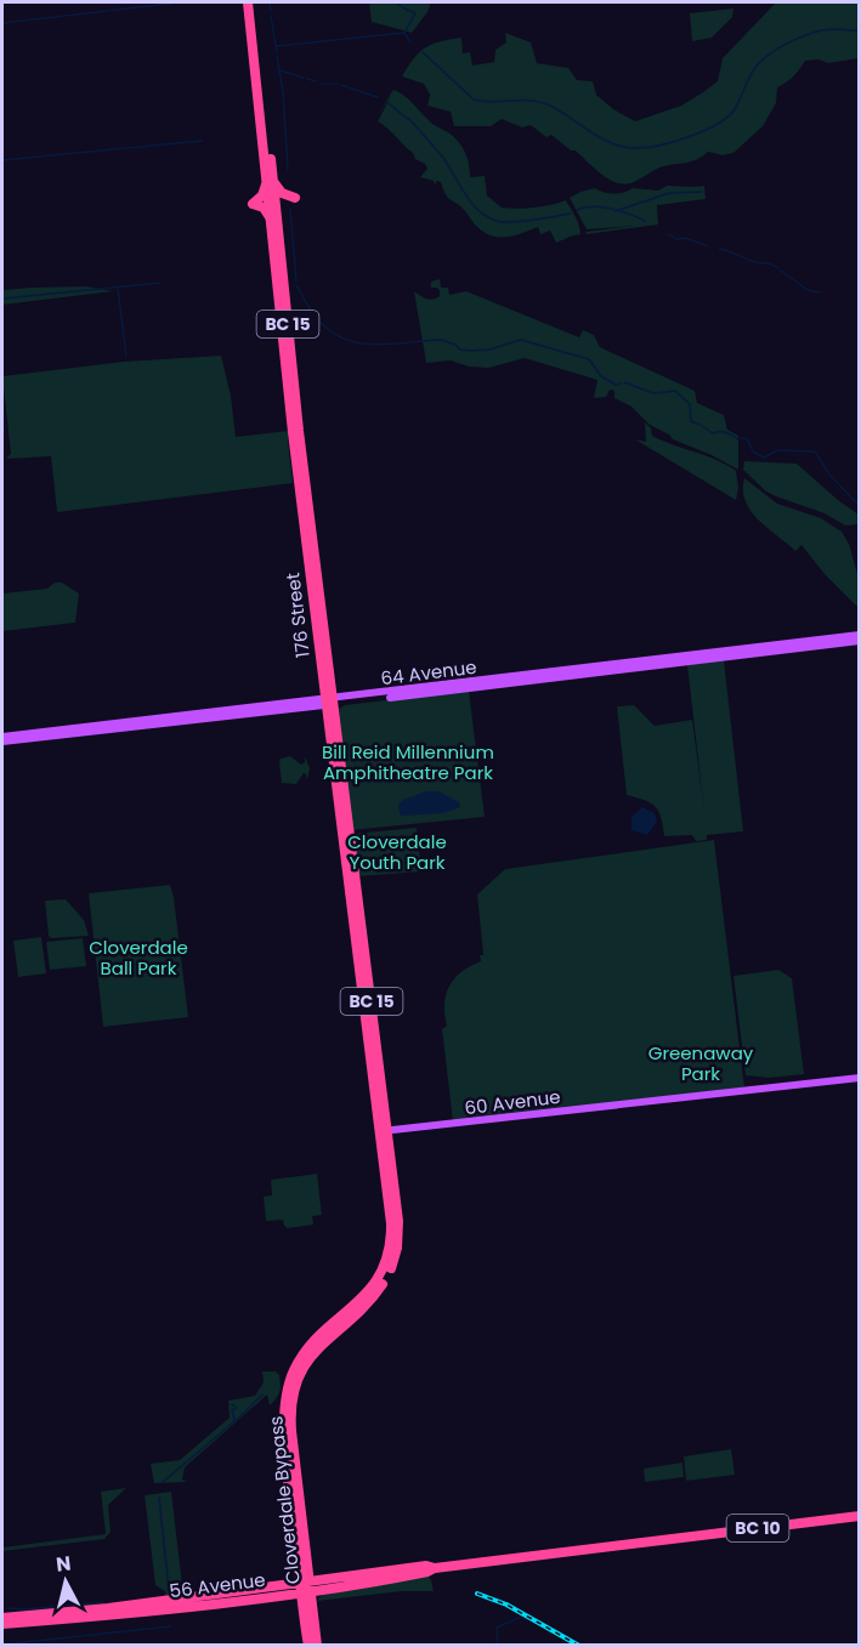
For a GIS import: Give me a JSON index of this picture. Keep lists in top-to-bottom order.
{
  "streets": {
    "highway": [
      "BC 15",
      "176 Street",
      "Cloverdale Bypass",
      "BC 10",
      "56 Avenue"
    ],
    "main road": ["64 Avenue", "60 Avenue"]
  },
  "crossings": [
    ["BC 15", "176 Street"],
    ["BC 15", "64 Avenue"],
    ["BC 15", "60 Avenue"],
    ["BC 15", "Cloverdale Bypass"],
    ["176 Street", "64 Avenue"],
    ["60 Avenue", "Cloverdale Bypass"],
    ["Cloverdale Bypass", "56 Avenue"]
  ],
  "parks": [
    "Bill Reid Millennium Amphitheatre Park",
    "Cloverdale Youth Park",
    "Cloverdale Ball Park",
    "Greenaway Park"
  ],
  "north": "top"
}
